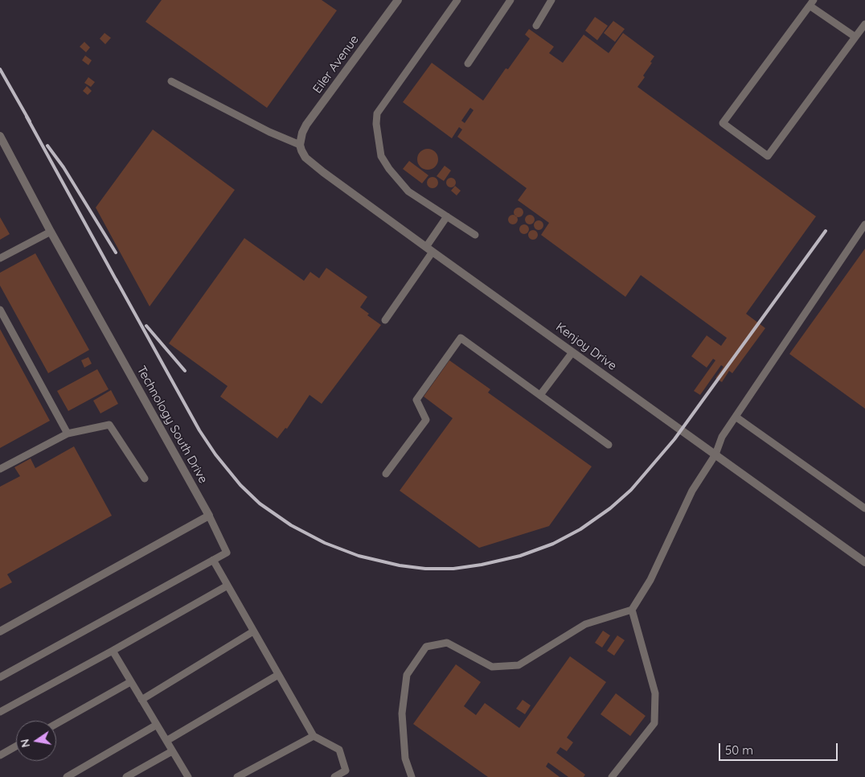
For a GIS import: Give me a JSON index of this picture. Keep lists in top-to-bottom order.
{
  "streets": {
    "street": ["Eiler Avenue", "Kenjoy Drive", "Technology South Drive"]
  },
  "crossings": [
    ["Eiler Avenue", "Kenjoy Drive"]
  ],
  "scale_bar": "50 m",
  "north": "left"
}
